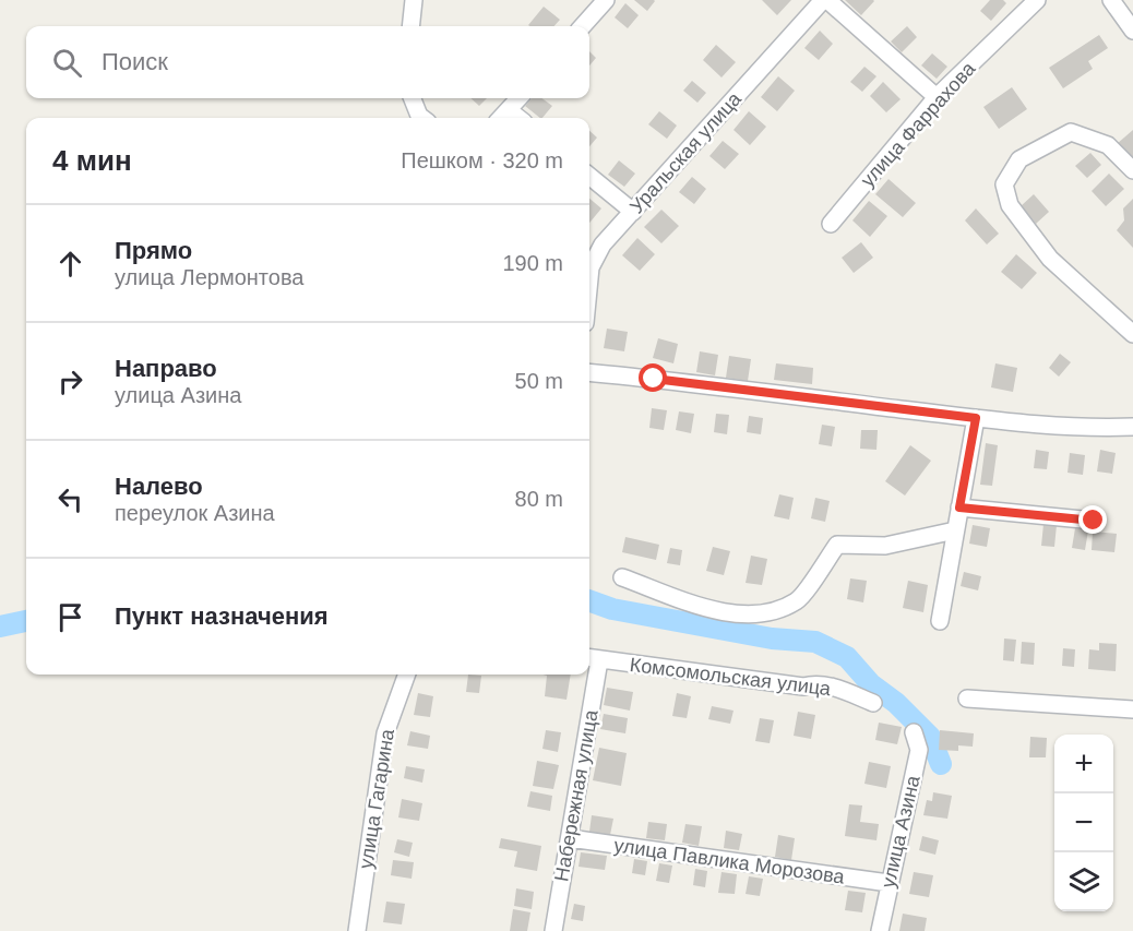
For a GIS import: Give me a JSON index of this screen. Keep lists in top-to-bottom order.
{
  "streets": {
    "street": [
      "улица Фаррахова",
      "Уральская улица",
      "Комсомольская улица",
      "Набережная улица",
      "улица Гагарина",
      "улица Азина",
      "улица Павлика Морозова"
    ]
  },
  "crossings": [
    ["Комсомольская улица", "Набережная улица"],
    ["Набережная улица", "улица Павлика Морозова"],
    ["улица Азина", "улица Павлика Морозова"]
  ],
  "page": {
    "search": "Поиск",
    "heading": ["4 мин", "Пешком · 320 m"],
    "list": [
      ["Прямо", "улица Лермонтова", "190 m"],
      ["Направо", "улица Азина", "50 m"],
      ["Налево", "переулок Азина", "80 m"],
      "Пункт назначения"
    ],
    "map_buttons": ["+", "−"]
  }
}
